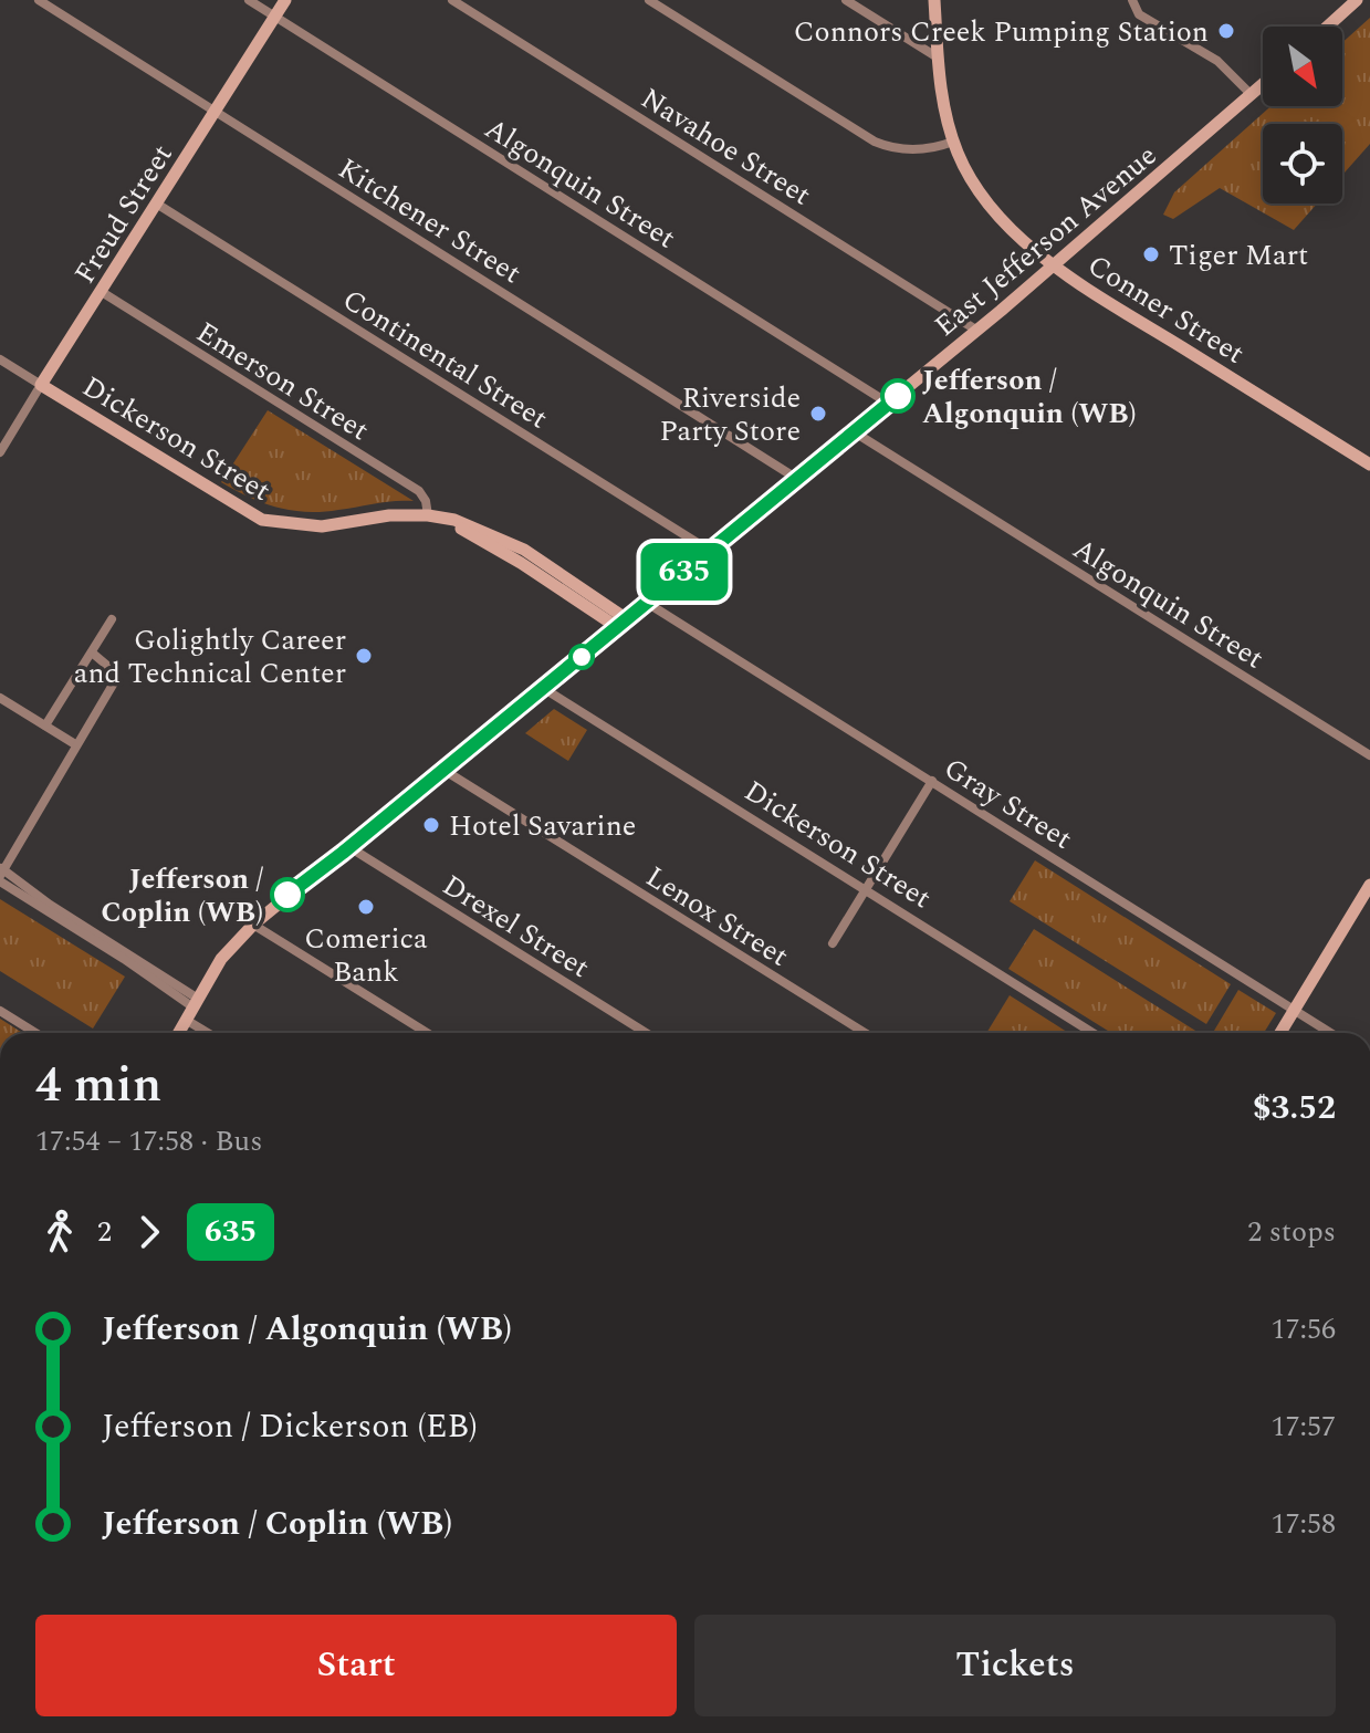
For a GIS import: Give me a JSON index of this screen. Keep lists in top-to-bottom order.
{
  "streets": {
    "main road": [
      "Freud Street",
      "East Jefferson Avenue",
      "Conner Street",
      "Dickerson Street"
    ],
    "street": [
      "Navahoe Street",
      "Algonquin Street",
      "Kitchener Street",
      "Continental Street",
      "Emerson Street",
      "Gray Street",
      "Lenox Street",
      "Drexel Street"
    ]
  },
  "crossings": [
    ["Navahoe Street", "East Jefferson Avenue"],
    ["Algonquin Street", "Freud Street"],
    ["Algonquin Street", "East Jefferson Avenue"],
    ["Freud Street", "Kitchener Street"],
    ["Freud Street", "Continental Street"],
    ["Freud Street", "Emerson Street"],
    ["Freud Street", "Dickerson Street"],
    ["Kitchener Street", "East Jefferson Avenue"],
    ["East Jefferson Avenue", "Conner Street"],
    ["East Jefferson Avenue", "Continental Street"],
    ["East Jefferson Avenue", "Dickerson Street"],
    ["East Jefferson Avenue", "Gray Street"],
    ["East Jefferson Avenue", "Lenox Street"],
    ["East Jefferson Avenue", "Drexel Street"],
    ["Emerson Street", "Dickerson Street"]
  ],
  "places": [
    "Connors Creek Pumping Station",
    "Tiger Mart",
    "Jefferson / Algonquin (WB)",
    "Riverside Party Store",
    "Golightly Career and Technical Center",
    "Hotel Savarine",
    "Jefferson / Coplin (WB)",
    "Comerica Bank"
  ],
  "lines": ["bus line 635"],
  "north": "bottom right",
  "page": {
    "on_map": "635",
    "heading": ["4 min", "17:54 – 17:58 · Bus", "$3.52"],
    "legs": ["2", "635", "2 stops"],
    "list": [
      {
        "name": "Jefferson / Algonquin (WB)",
        "value": "17:56"
      },
      {
        "name": "Jefferson / Dickerson (EB)",
        "value": "17:57"
      },
      {
        "name": "Jefferson / Coplin (WB)",
        "value": "17:58"
      }
    ],
    "buttons": ["Start", "Tickets"]
  }
}
